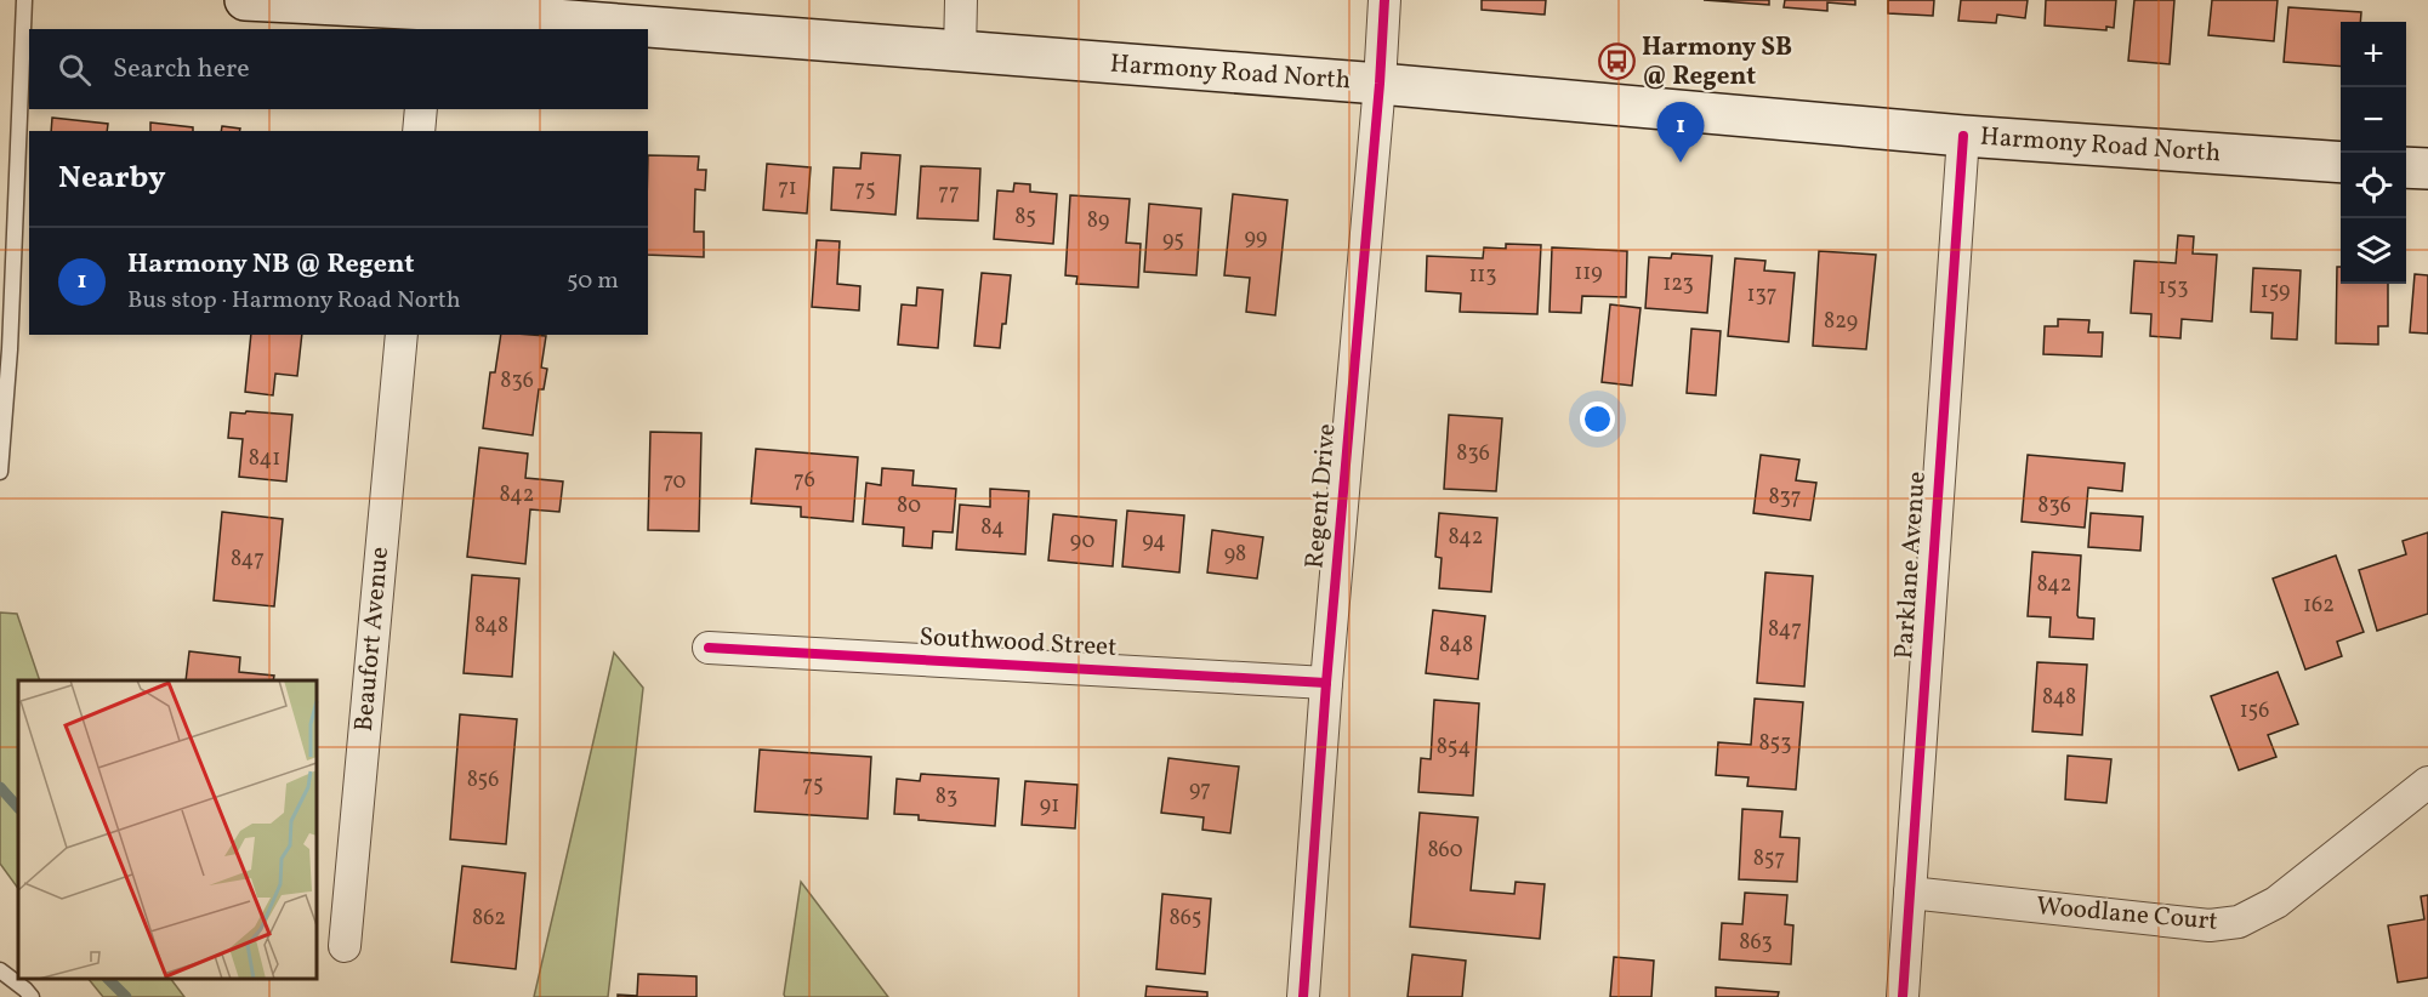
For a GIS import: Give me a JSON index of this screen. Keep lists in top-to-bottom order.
{
  "streets": {
    "main road": ["Harmony Road North"],
    "street": [
      "Regent Drive",
      "Parklane Avenue",
      "Beaufort Avenue",
      "Southwood Street",
      "Woodlane Court"
    ]
  },
  "crossings": [
    ["Harmony Road North", "Regent Drive"],
    ["Harmony Road North", "Parklane Avenue"],
    ["Regent Drive", "Southwood Street"],
    ["Parklane Avenue", "Woodlane Court"]
  ],
  "places": {
    "bus stop": ["Harmony SB @ Regent"]
  },
  "house_numbers": [
    "71",
    "75",
    "77",
    "85",
    "89",
    "99",
    "95",
    "119",
    "113",
    "123",
    "153",
    "159",
    "137",
    "829",
    "836",
    "836",
    "841",
    "76",
    "70",
    "842",
    "837",
    "80",
    "836",
    "84",
    "842",
    "90",
    "94",
    "98",
    "847",
    "842",
    "162",
    "848",
    "847",
    "848",
    "848",
    "156",
    "853",
    "854",
    "856",
    "75",
    "97",
    "83",
    "91",
    "860",
    "857",
    "862",
    "865",
    "863"
  ],
  "page": {
    "map_buttons": ["+", "−"],
    "search": "Search here",
    "pins": "1",
    "heading": "Nearby",
    "list": [
      {
        "mark": "1",
        "name": "Harmony NB @ Regent",
        "note": "Bus stop · Harmony Road North",
        "value": "50 m"
      }
    ]
  }
}
